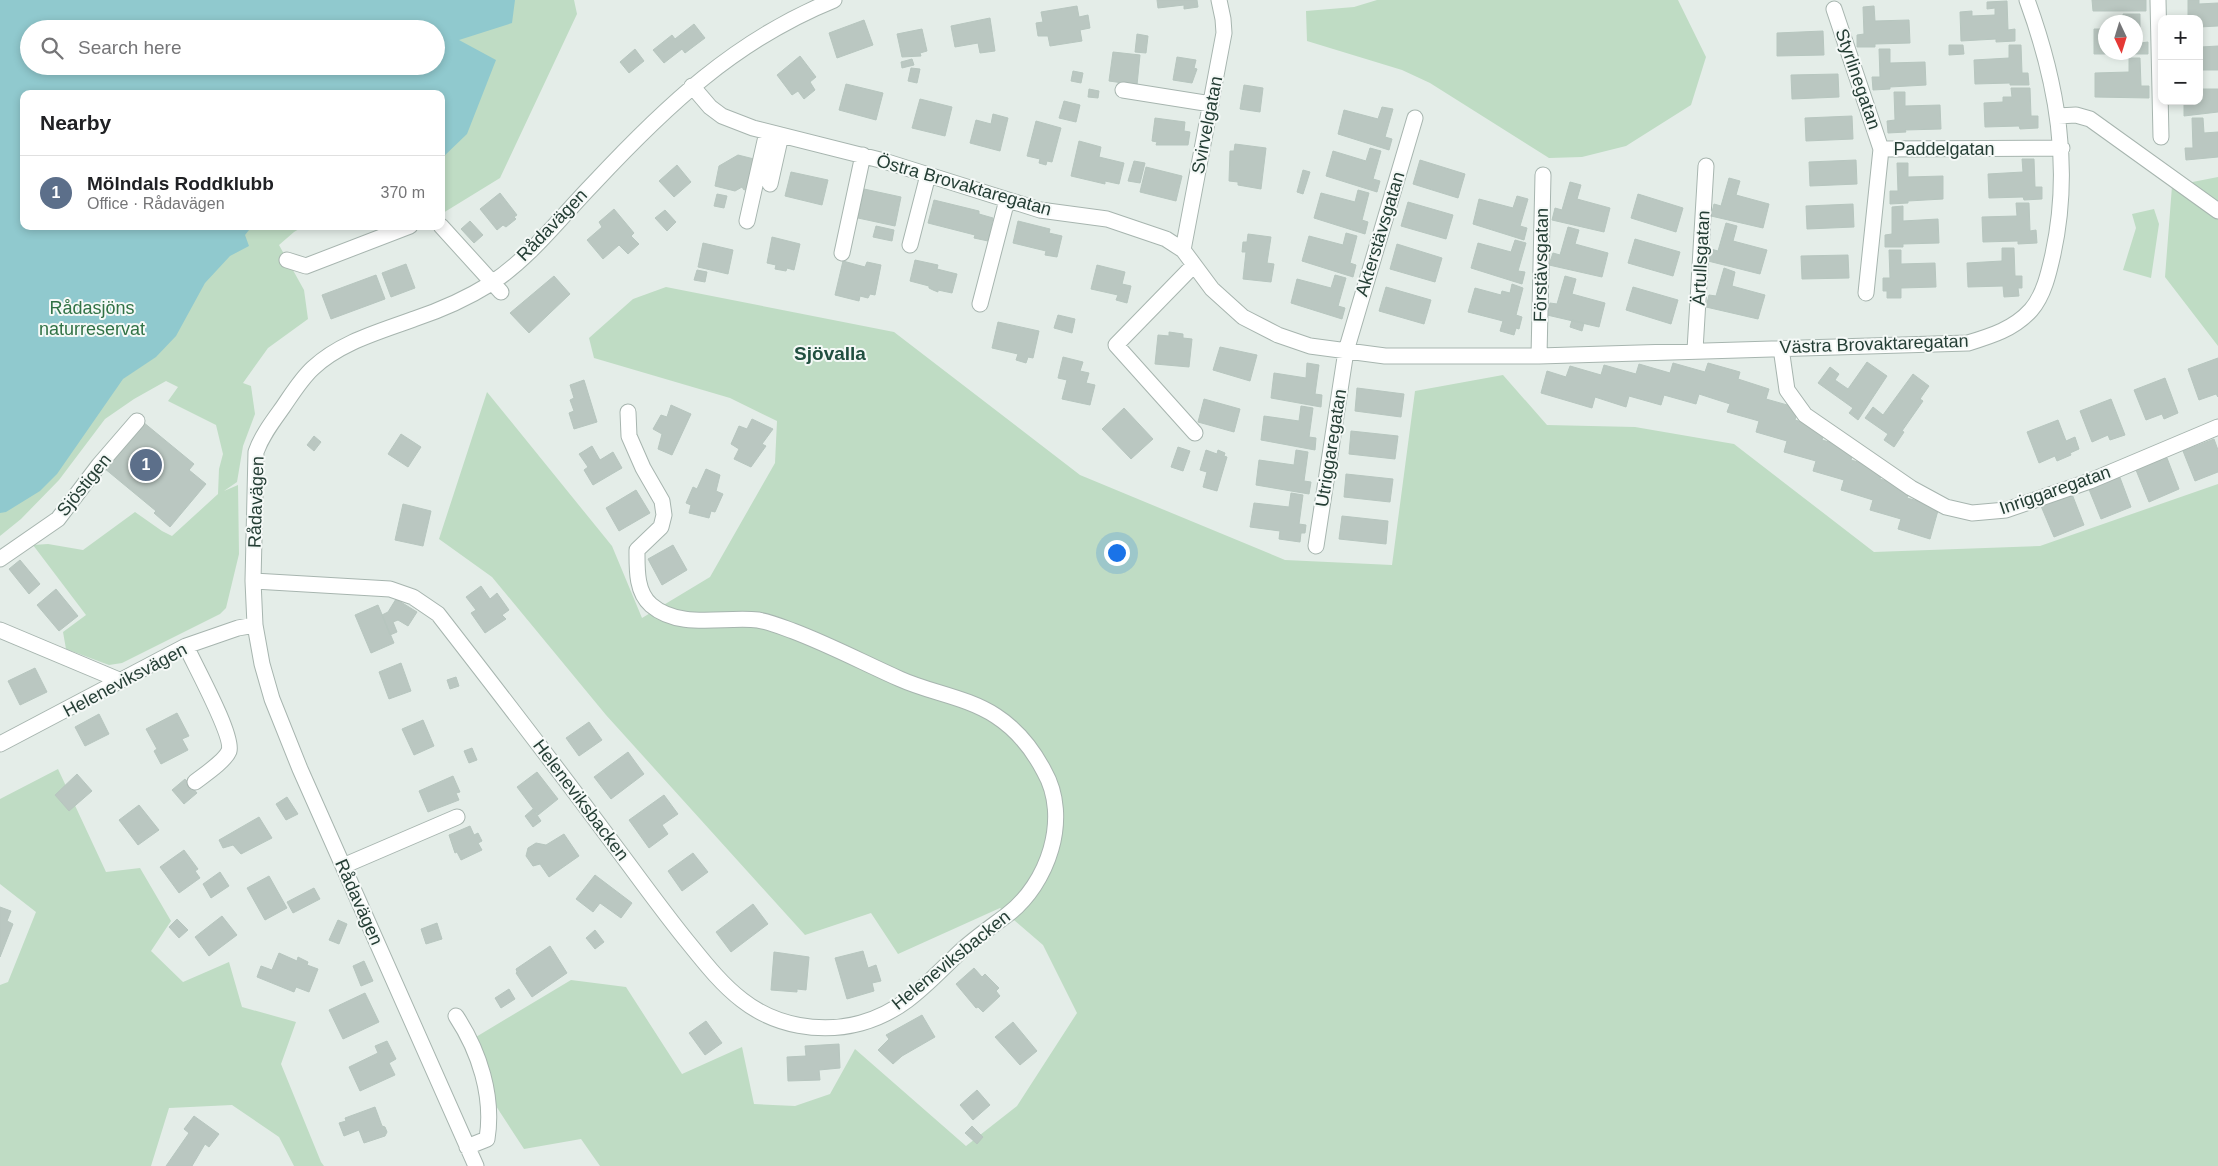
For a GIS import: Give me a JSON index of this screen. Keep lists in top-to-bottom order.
{
  "streets": {
    "street": [
      "Styrlinegatan",
      "Svirvelgatan",
      "Paddelgatan",
      "Östra Brovaktaregatan",
      "Rådavägen",
      "Akterstävsgatan",
      "Ärtullsgatan",
      "Förstävsgatan",
      "Västra Brovaktaregatan",
      "Utriggaregatan",
      "Sjöstigen",
      "Inriggaregatan",
      "Heleneviksvägen",
      "Heleneviksbacken"
    ]
  },
  "crossings": [
    ["Styrlinegatan", "Paddelgatan"],
    ["Svirvelgatan", "Östra Brovaktaregatan"],
    ["Paddelgatan", "Västra Brovaktaregatan"],
    ["Östra Brovaktaregatan", "Rådavägen"],
    ["Östra Brovaktaregatan", "Akterstävsgatan"],
    ["Östra Brovaktaregatan", "Förstävsgatan"],
    ["Östra Brovaktaregatan", "Västra Brovaktaregatan"],
    ["Östra Brovaktaregatan", "Utriggaregatan"],
    ["Rådavägen", "Heleneviksvägen"],
    ["Rådavägen", "Heleneviksbacken"],
    ["Akterstävsgatan", "Utriggaregatan"],
    ["Ärtullsgatan", "Västra Brovaktaregatan"],
    ["Förstävsgatan", "Västra Brovaktaregatan"],
    ["Västra Brovaktaregatan", "Inriggaregatan"]
  ],
  "districts": ["Sjövalla"],
  "parks": ["Rådasjöns naturreservat"],
  "north": "bottom",
  "page": {
    "map_buttons": ["+", "−"],
    "search": "Search here",
    "heading": "Nearby",
    "list": [
      {
        "mark": "1",
        "name": "Mölndals Roddklubb",
        "note": "Office · Rådavägen",
        "value": "370 m"
      }
    ],
    "pins": "1"
  }
}
